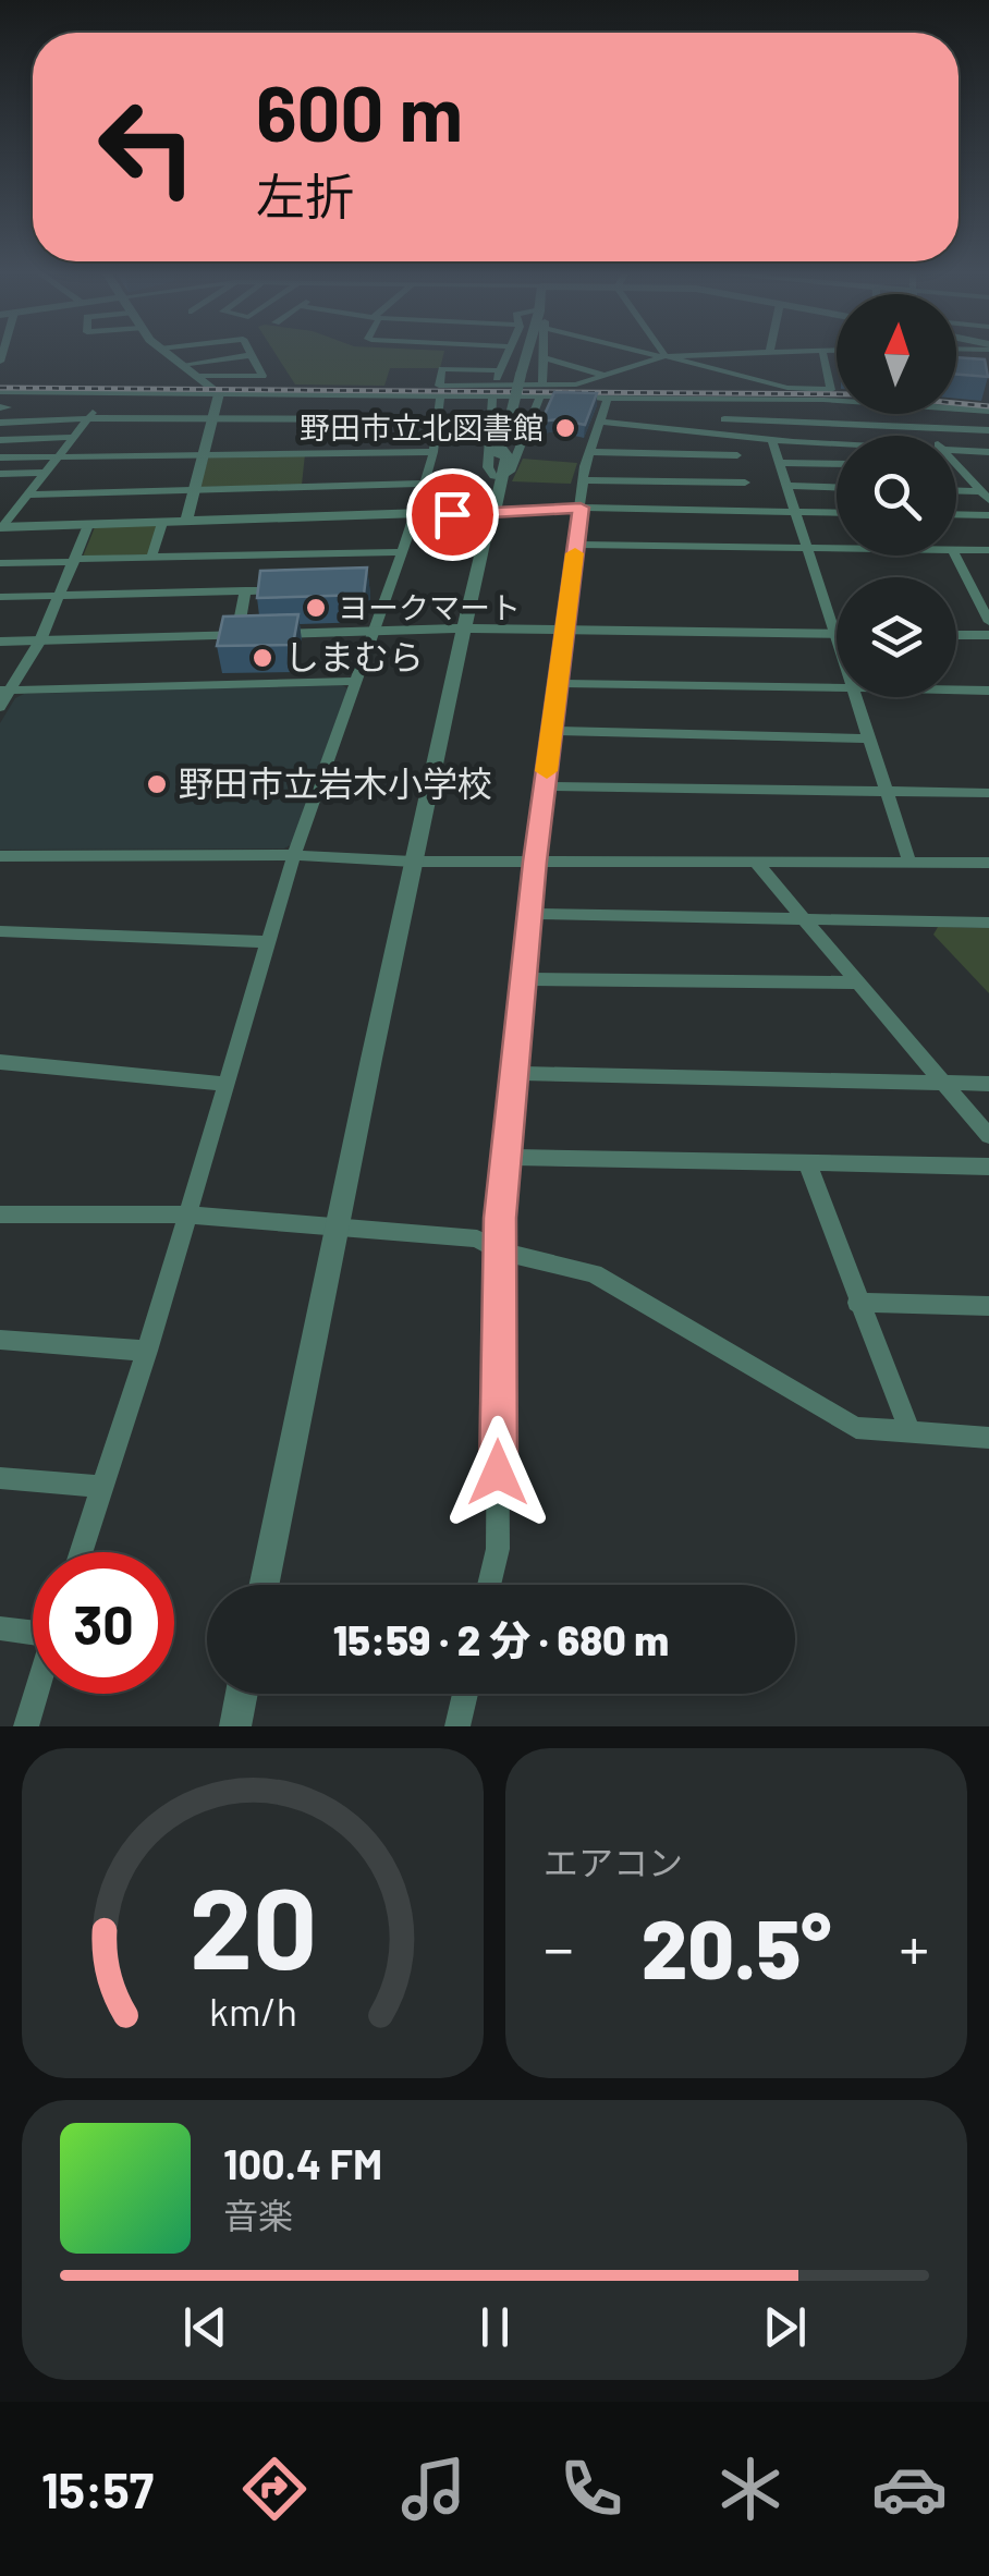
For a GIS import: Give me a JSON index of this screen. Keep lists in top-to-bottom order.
{
  "places": [
    "野田市立北図書館",
    "ヨークマート",
    "しまむら",
    "野田市立岩木小学校"
  ],
  "north": "top",
  "page": {
    "turn": ["600 m", "左折"],
    "limit": "30",
    "trip": "15:59 · 2 分 · 680 m",
    "tile": "エアコン",
    "heat": ["−", "20.5°", "+"],
    "song": ["100.4 FM", "音楽"],
    "tabs": "15:57",
    "gauge": ["20", "km/h"]
  }
}
